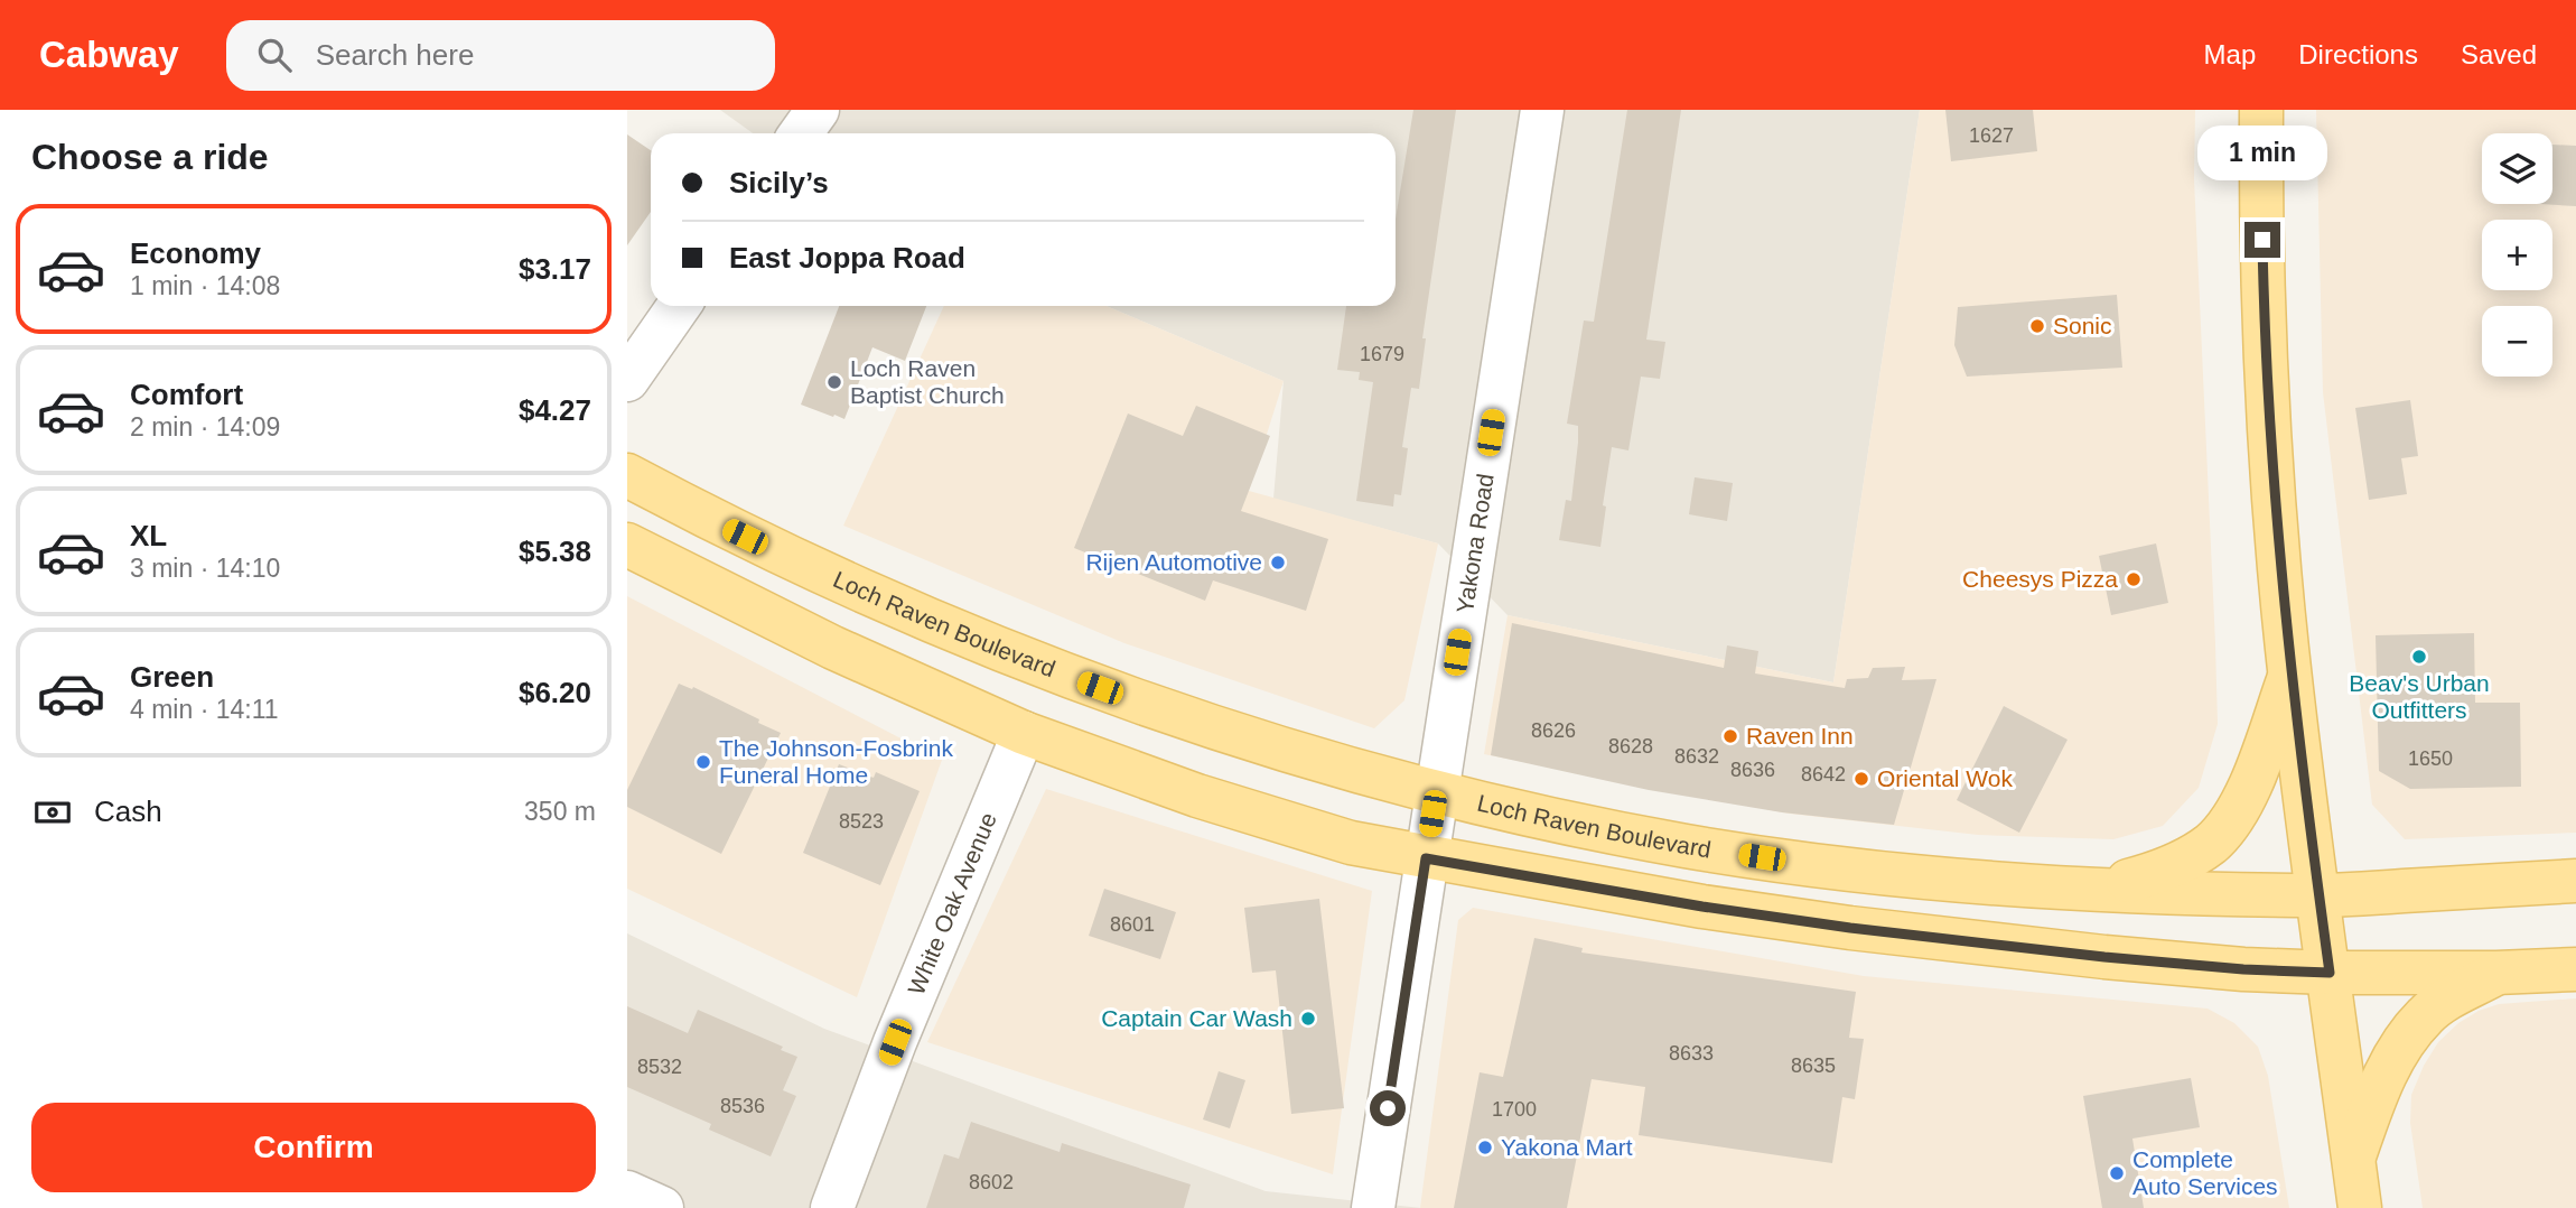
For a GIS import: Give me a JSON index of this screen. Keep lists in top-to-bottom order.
{
  "streets": {
    "main road": ["Loch Raven Boulevard"],
    "street": ["Yakona Road", "White Oak Avenue"]
  },
  "crossings": [
    ["Yakona Road", "Loch Raven Boulevard"]
  ],
  "places": [
    "Sonic",
    "Loch Raven Baptist Church",
    "Rijen Automotive",
    "Cheesys Pizza",
    "Beav's Urban Outfitters",
    "Raven Inn",
    "The Johnson-Fosbrink Funeral Home",
    "Oriental Wok",
    "Captain Car Wash",
    "Yakona Mart",
    "Complete Auto Services"
  ],
  "house_numbers": [
    "1627",
    "1679",
    "8626",
    "8628",
    "8632",
    "1650",
    "8636",
    "8642",
    "8523",
    "8601",
    "8633",
    "8635",
    "8532",
    "8536",
    "1700",
    "8602"
  ],
  "page": {
    "header": "Cabway",
    "search": "Search here",
    "nav": ["Map", "Directions", "Saved"],
    "heading": "Choose a ride",
    "bubble": "1 min",
    "map_buttons": ["+", "−"],
    "banner": ["Sicily’s", "East Joppa Road"],
    "list": [
      {
        "name": "Economy",
        "note": "1 min · 14:08",
        "value": "$3.17"
      },
      {
        "name": "Comfort",
        "note": "2 min · 14:09",
        "value": "$4.27"
      },
      {
        "name": "XL",
        "note": "3 min · 14:10",
        "value": "$5.38"
      },
      {
        "name": "Green",
        "note": "4 min · 14:11",
        "value": "$6.20"
      }
    ],
    "pay": ["Cash", "350 m"],
    "buttons": "Confirm"
  }
}
